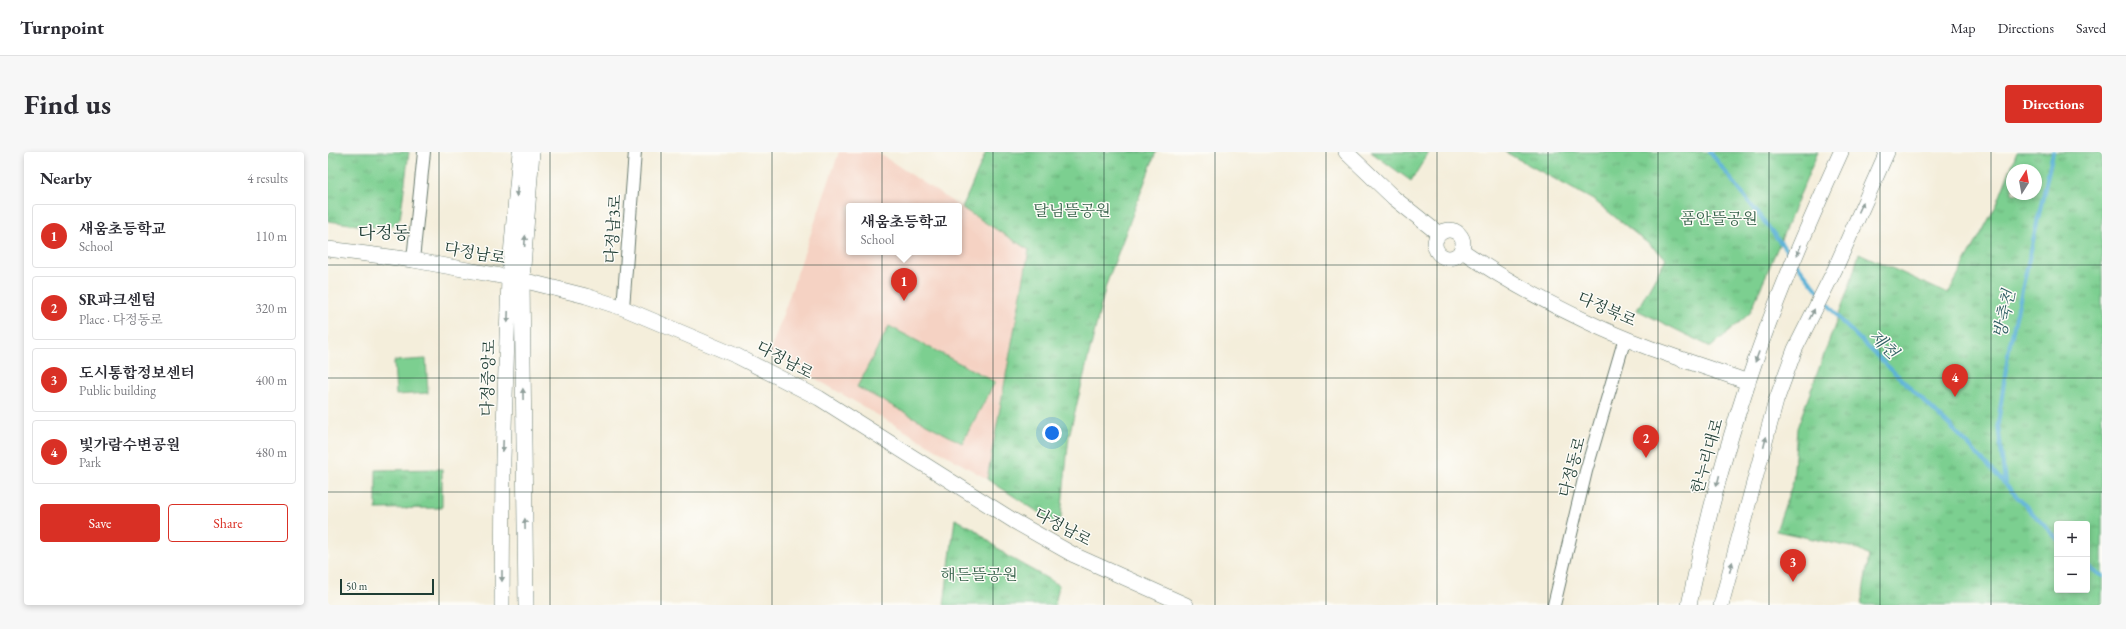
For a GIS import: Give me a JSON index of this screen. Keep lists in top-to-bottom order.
{
  "streets": {
    "street": [
      "다정남3로",
      "다정남로",
      "다정북로",
      "다정중앙로",
      "한누리대로",
      "다정동로"
    ]
  },
  "crossings": [
    ["다정남3로", "다정남로"],
    ["다정남로", "다정중앙로"],
    ["다정북로", "한누리대로"],
    ["다정북로", "다정동로"]
  ],
  "districts": ["다정동"],
  "water": ["방축천", "제천"],
  "parks": ["달님뜰공원", "품안뜰공원", "해든뜰공원"],
  "scale_bar": "50 m",
  "north": "top",
  "page": {
    "header": "Turnpoint",
    "nav": ["Map", "Directions", "Saved"],
    "buttons": [
      "Directions",
      ["Save", "Share"]
    ],
    "title": "Find us",
    "heading": ["Nearby", "4 results"],
    "popup": ["새움초등학교", "School"],
    "list": [
      {
        "mark": "1",
        "name": "새움초등학교",
        "note": "School",
        "value": "110 m"
      },
      {
        "mark": "2",
        "name": "SR파크센텀",
        "note": "Place · 다정동로",
        "value": "320 m"
      },
      {
        "mark": "3",
        "name": "도시통합정보센터",
        "note": "Public building",
        "value": "400 m"
      },
      {
        "mark": "4",
        "name": "빛가람수변공원",
        "note": "Park",
        "value": "480 m"
      }
    ],
    "pins": [
      "1",
      "4",
      "2",
      "3"
    ],
    "map_buttons": ["+", "−"],
    "scale": "50 m"
  }
}
